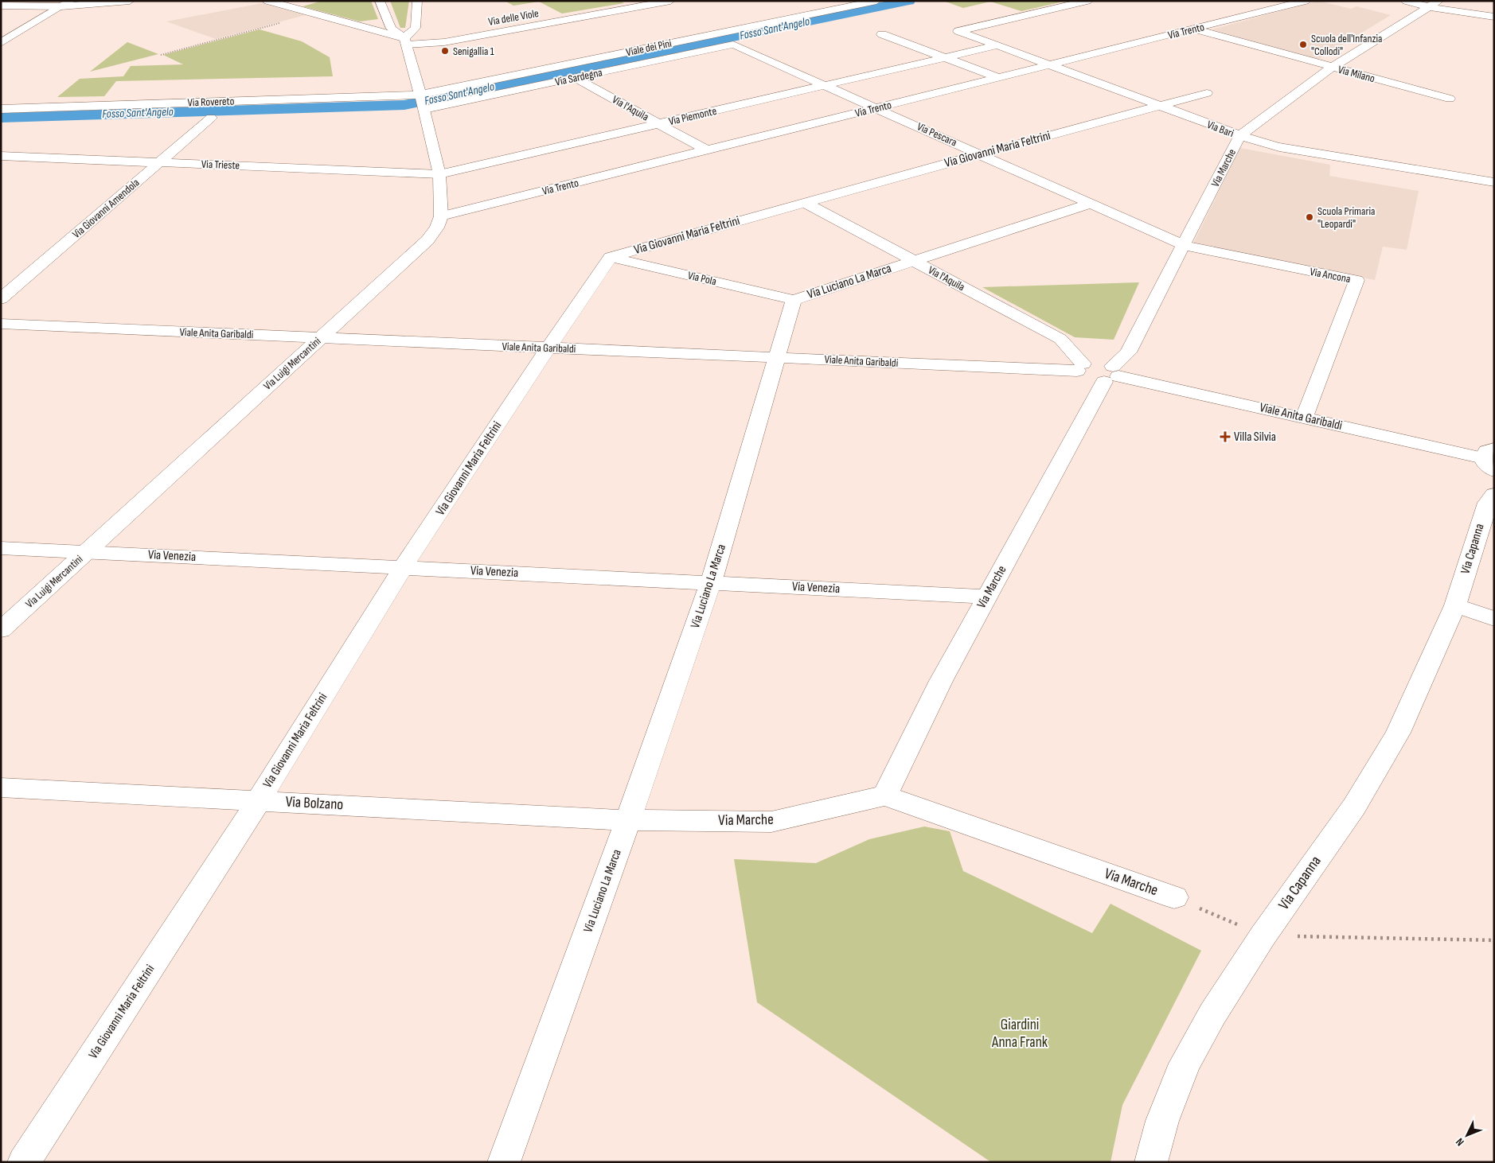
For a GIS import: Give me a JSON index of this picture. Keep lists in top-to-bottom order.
{
  "streets": {
    "street": [
      "Via delle Viole",
      "Via Trento",
      "Viale dei Pini",
      "Via Milano",
      "Via Sardegna",
      "Via Rovereto",
      "Via l'Aquila",
      "Via Piemonte",
      "Via Bari",
      "Via Pescara",
      "Via Giovanni Maria Feltrini",
      "Via Trieste",
      "Via Marche",
      "Via Giovanni Amendola",
      "Via Ancona",
      "Via Pola",
      "Via Luciano La Marca",
      "Viale Anita Garibaldi",
      "Via Luigi Mercantini",
      "Via Capanna",
      "Via Venezia",
      "Via Bolzano"
    ]
  },
  "crossings": [
    ["Via delle Viole", "Via Luigi Mercantini"],
    ["Via Trento", "Via Milano"],
    ["Via Trento", "Via l'Aquila"],
    ["Via Trento", "Via Bari"],
    ["Via Trento", "Via Pescara"],
    ["Via Trento", "Via Luigi Mercantini"],
    ["Viale dei Pini", "Via Rovereto"],
    ["Viale dei Pini", "Via Luigi Mercantini"],
    ["Via Milano", "Via Marche"],
    ["Via Sardegna", "Via l'Aquila"],
    ["Via Sardegna", "Via Pescara"],
    ["Via Sardegna", "Via Luigi Mercantini"],
    ["Via Rovereto", "Via Luigi Mercantini"],
    ["Via l'Aquila", "Via Piemonte"],
    ["Via l'Aquila", "Via Giovanni Maria Feltrini"],
    ["Via l'Aquila", "Via Luciano La Marca"],
    ["Via l'Aquila", "Viale Anita Garibaldi"],
    ["Via Piemonte", "Via Bari"],
    ["Via Piemonte", "Via Pescara"],
    ["Via Piemonte", "Via Trieste"],
    ["Via Piemonte", "Via Luigi Mercantini"],
    ["Via Bari", "Via Giovanni Maria Feltrini"],
    ["Via Bari", "Via Marche"],
    ["Via Pescara", "Via Giovanni Maria Feltrini"],
    ["Via Pescara", "Via Marche"],
    ["Via Pescara", "Via Ancona"],
    ["Via Pescara", "Via Luciano La Marca"],
    ["Via Giovanni Maria Feltrini", "Via Pola"],
    ["Via Giovanni Maria Feltrini", "Viale Anita Garibaldi"],
    ["Via Giovanni Maria Feltrini", "Via Venezia"],
    ["Via Giovanni Maria Feltrini", "Via Bolzano"],
    ["Via Trieste", "Via Giovanni Amendola"],
    ["Via Trieste", "Via Luigi Mercantini"],
    ["Via Marche", "Via Ancona"],
    ["Via Marche", "Via Luciano La Marca"],
    ["Via Marche", "Viale Anita Garibaldi"],
    ["Via Marche", "Via Venezia"],
    ["Via Marche", "Via Bolzano"],
    ["Via Ancona", "Viale Anita Garibaldi"],
    ["Via Pola", "Via Luciano La Marca"],
    ["Via Luciano La Marca", "Viale Anita Garibaldi"],
    ["Via Luciano La Marca", "Via Venezia"],
    ["Via Luciano La Marca", "Via Bolzano"],
    ["Viale Anita Garibaldi", "Via Luigi Mercantini"],
    ["Via Luigi Mercantini", "Via Venezia"]
  ],
  "water": ["Fosso Sant'Angelo"],
  "parks": ["Giardini Anna Frank"],
  "places": {
    "other": ["Scuola dell'Infanzia \"Collodi\"", "Senigallia 1", "Scuola Primaria \"Leopardi\""],
    "health": ["Villa Silvia"]
  },
  "north": "bottom left"
}
